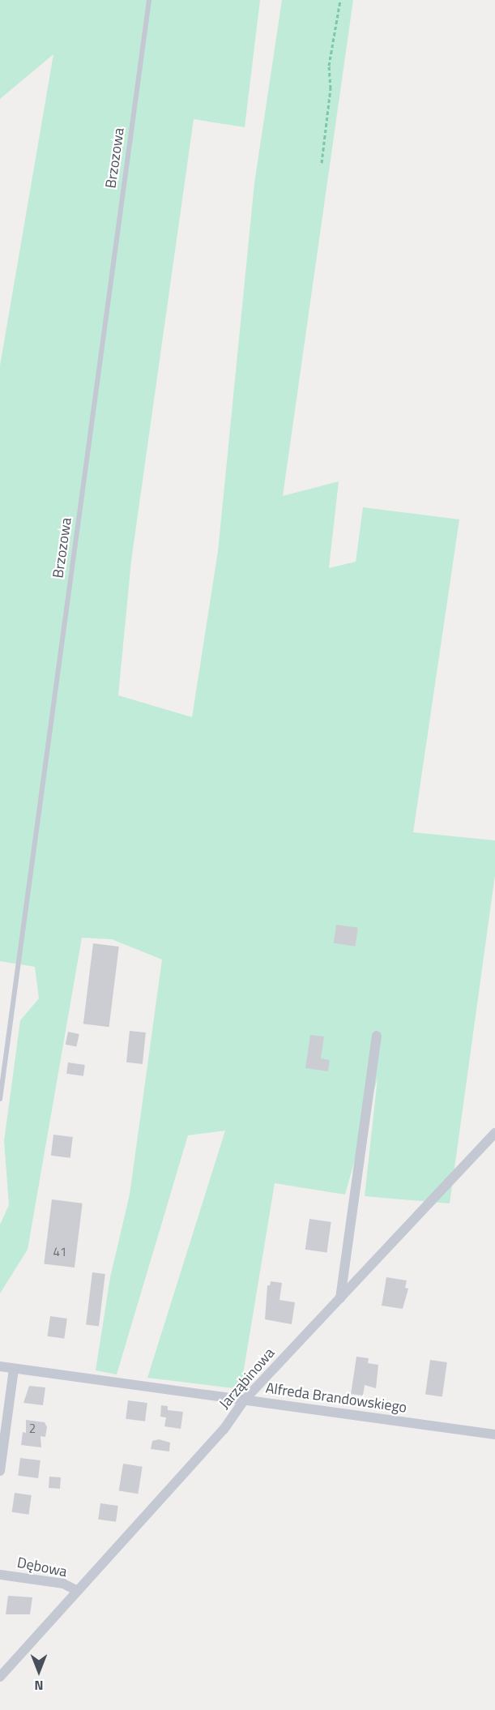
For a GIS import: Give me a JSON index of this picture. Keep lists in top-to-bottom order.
{
  "streets": {
    "street": ["Jarząbinowa", "Alfreda Brandowskiego", "Dębowa"],
    "lane": ["Brzozowa"]
  },
  "crossings": [
    ["Jarząbinowa", "Alfreda Brandowskiego"],
    ["Jarząbinowa", "Dębowa"]
  ],
  "house_numbers": ["41", "2"],
  "north": "bottom"
}
